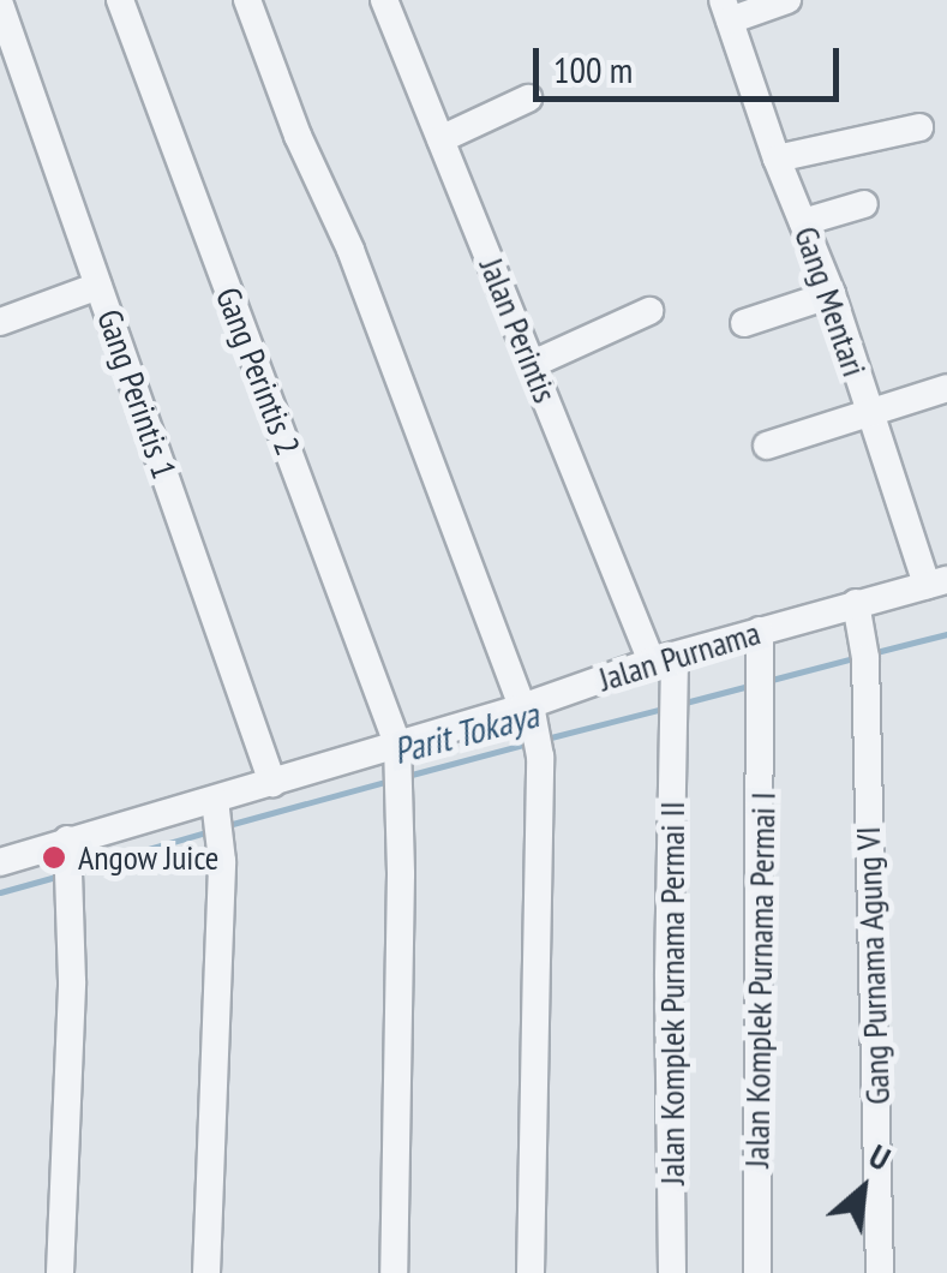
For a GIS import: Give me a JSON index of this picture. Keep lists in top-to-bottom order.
{
  "streets": {
    "street": [
      "Gang Mentari",
      "Jalan Perintis",
      "Gang Perintis 2",
      "Gang Perintis 1",
      "Jalan Purnama",
      "Gang Purnama Agung VI",
      "Jalan Komplek Purnama Permai I",
      "Jalan Komplek Purnama Permai II"
    ]
  },
  "crossings": [
    ["Gang Mentari", "Jalan Purnama"],
    ["Jalan Perintis", "Jalan Purnama"],
    ["Jalan Perintis", "Jalan Komplek Purnama Permai II"],
    ["Gang Perintis 2", "Jalan Purnama"],
    ["Gang Perintis 1", "Jalan Purnama"],
    ["Jalan Purnama", "Gang Purnama Agung VI"],
    ["Jalan Purnama", "Jalan Komplek Purnama Permai I"],
    ["Jalan Purnama", "Jalan Komplek Purnama Permai II"]
  ],
  "water": ["Parit Tokaya"],
  "places": ["Angow Juice"],
  "scale_bar": "100 m",
  "north": "top right"
}
